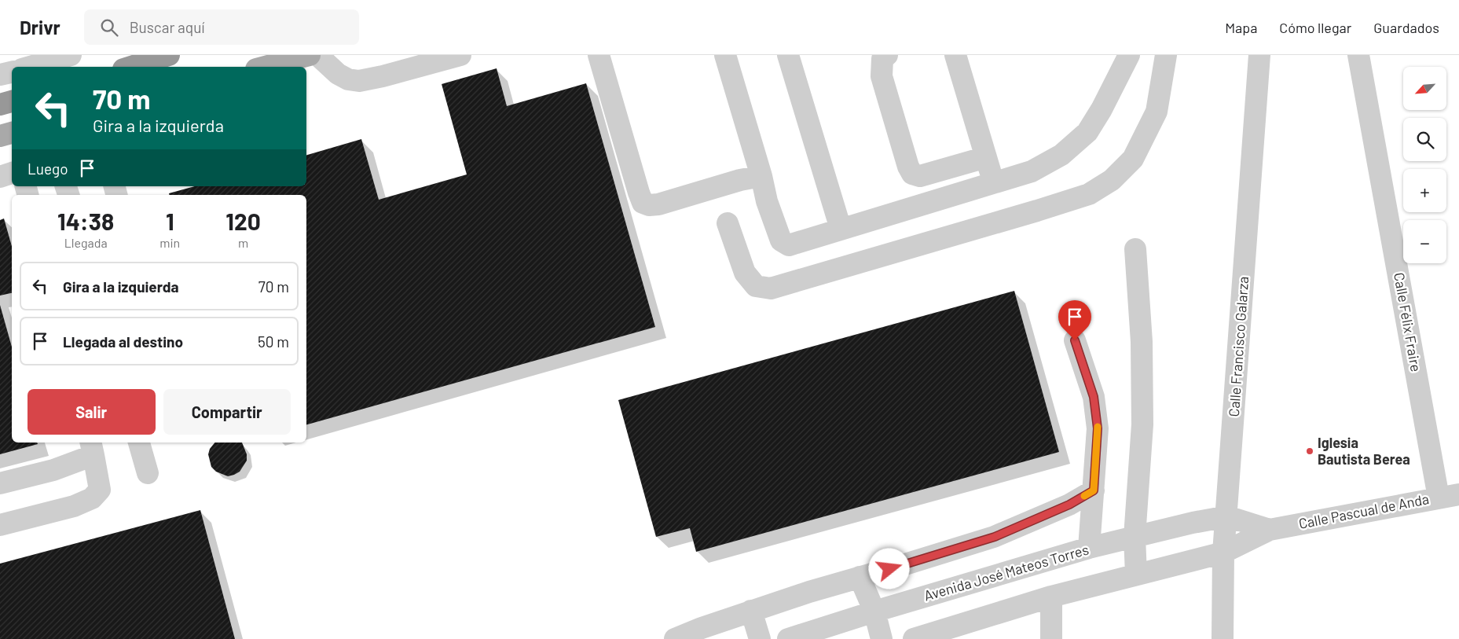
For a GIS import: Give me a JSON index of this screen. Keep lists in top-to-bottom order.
{
  "streets": {
    "street": [
      "Calle Félix Fraire",
      "Calle Francisco Galarza",
      "Calle Pascual de Anda",
      "Avenida José Mateos Torres"
    ]
  },
  "crossings": [
    ["Calle Félix Fraire", "Calle Pascual de Anda"],
    ["Calle Francisco Galarza", "Calle Pascual de Anda"],
    ["Calle Francisco Galarza", "Avenida José Mateos Torres"],
    ["Calle Pascual de Anda", "Avenida José Mateos Torres"]
  ],
  "places": ["Iglesia Bautista Berea"],
  "north": "bottom left",
  "page": {
    "header": "Drivr",
    "search": "Buscar aquí",
    "nav": ["Mapa", "Cómo llegar", "Guardados"],
    "map_buttons": ["+", "−"],
    "turn": ["70 m", "Gira a la izquierda"],
    "then": "Luego",
    "eta": [
      "14:38",
      "Llegada",
      "1",
      "min",
      "120",
      "m"
    ],
    "list": [
      {
        "name": "Gira a la izquierda",
        "value": "70 m"
      },
      {
        "name": "Llegada al destino",
        "value": "50 m"
      }
    ],
    "buttons": ["Salir", "Compartir"]
  }
}
